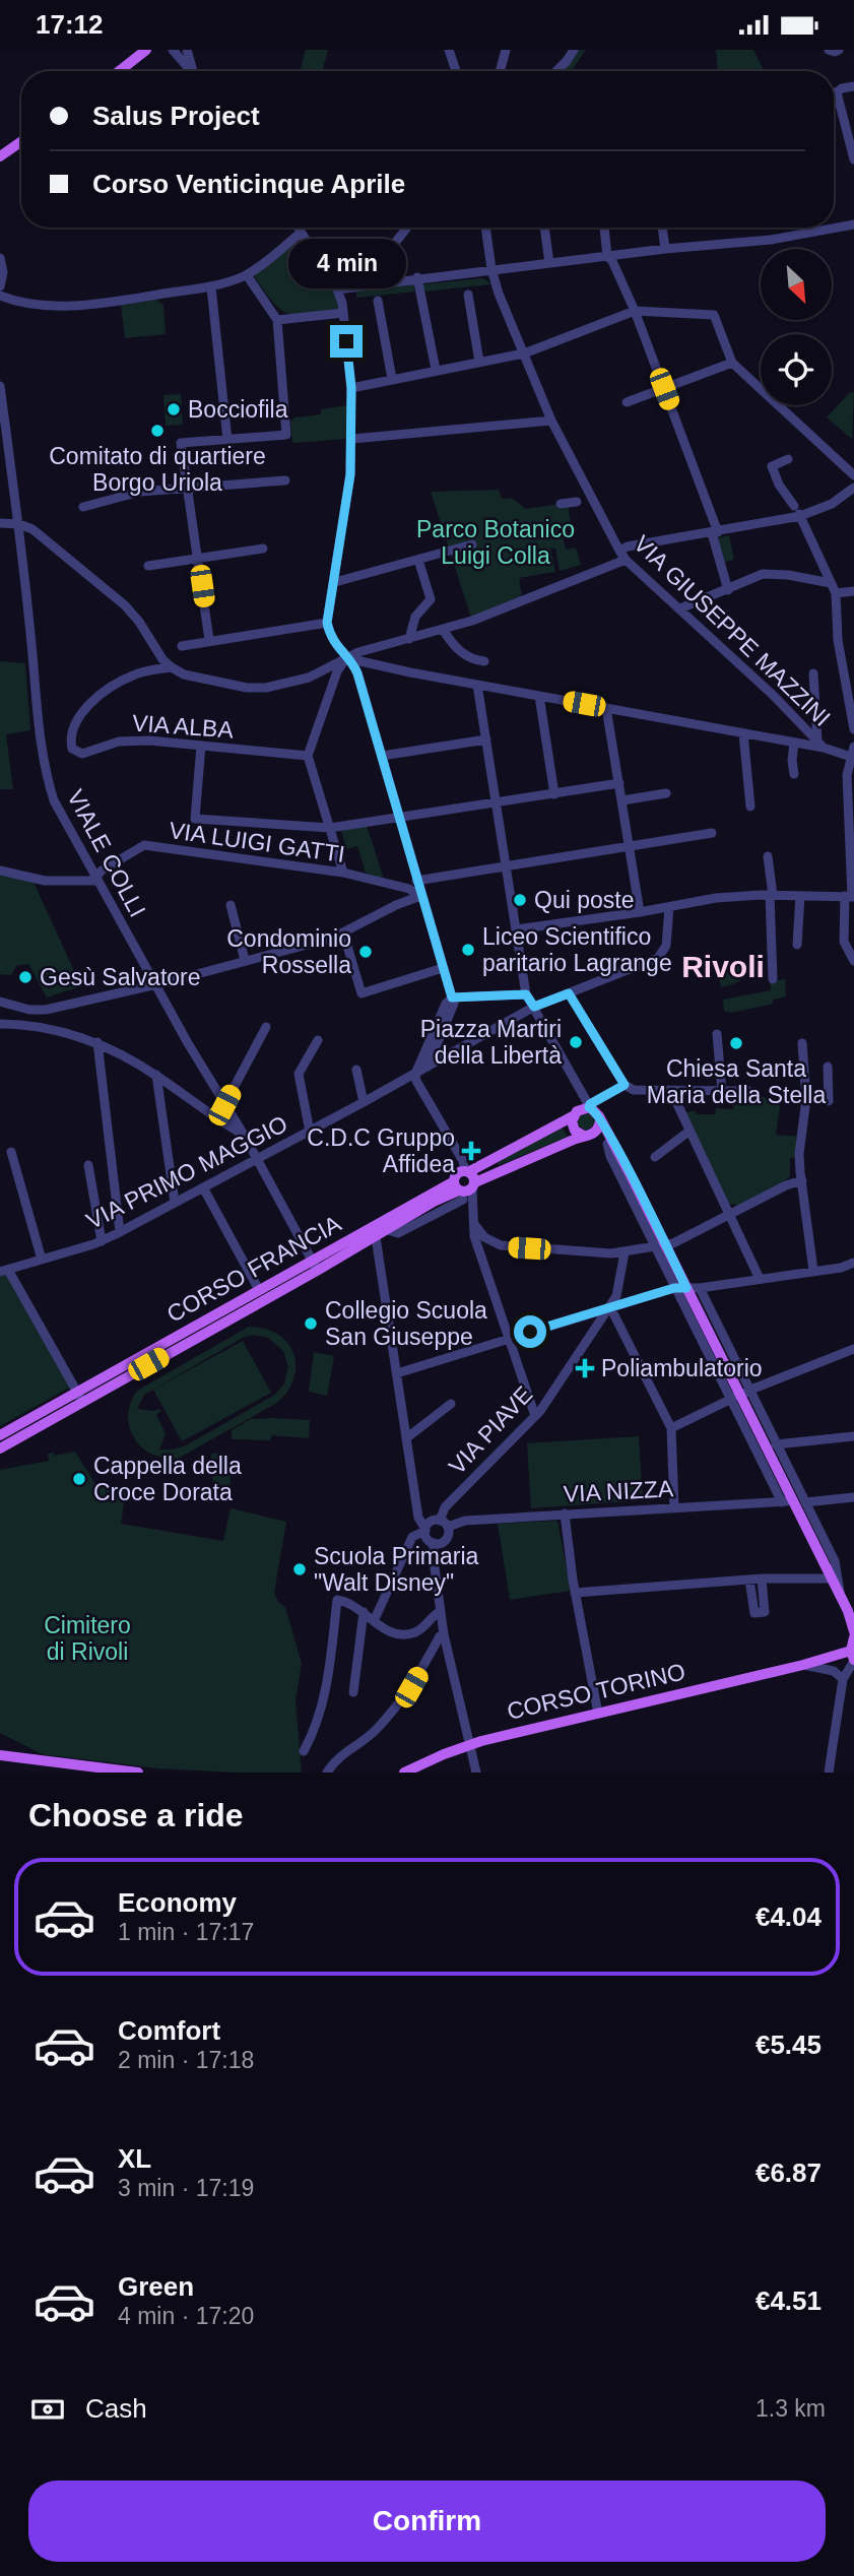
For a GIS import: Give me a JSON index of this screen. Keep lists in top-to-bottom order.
{
  "streets": {
    "main road": ["CORSO FRANCIA", "CORSO TORINO"],
    "street": [
      "VIA GIUSEPPE MAZZINI",
      "VIA ALBA",
      "VIA LUIGI GATTI",
      "VIALE COLLI",
      "VIA PRIMO MAGGIO",
      "VIA PIAVE",
      "VIA NIZZA"
    ]
  },
  "crossings": [
    ["VIA LUIGI GATTI", "VIALE COLLI"],
    ["VIALE COLLI", "VIA PRIMO MAGGIO"],
    ["VIALE COLLI", "CORSO FRANCIA"],
    ["VIA PIAVE", "VIA NIZZA"]
  ],
  "districts": ["Rivoli"],
  "parks": ["Parco Botanico Luigi Colla", "Cimitero di Rivoli"],
  "places": {
    "other": [
      "Bocciofila",
      "Comitato di quartiere Borgo Uriola",
      "Qui poste",
      "Liceo Scientifico paritario Lagrange",
      "Condominio Rossella",
      "Gesù Salvatore",
      "Piazza Martiri della Libertà",
      "Chiesa Santa Maria della Stella",
      "Collegio Scuola San Giuseppe",
      "Cappella della Croce Dorata",
      "Scuola Primaria \"Walt Disney\""
    ],
    "health": ["C.D.C Gruppo Affidea", "Poliambulatorio"]
  },
  "north": "bottom right",
  "page": {
    "status": "17:12",
    "banner": ["Salus Project", "Corso Venticinque Aprile"],
    "bubble": "4 min",
    "heading": "Choose a ride",
    "list": [
      {
        "name": "Economy",
        "note": "1 min · 17:17",
        "value": "€4.04"
      },
      {
        "name": "Comfort",
        "note": "2 min · 17:18",
        "value": "€5.45"
      },
      {
        "name": "XL",
        "note": "3 min · 17:19",
        "value": "€6.87"
      },
      {
        "name": "Green",
        "note": "4 min · 17:20",
        "value": "€4.51"
      }
    ],
    "pay": ["Cash", "1.3 km"],
    "buttons": "Confirm"
  }
}
